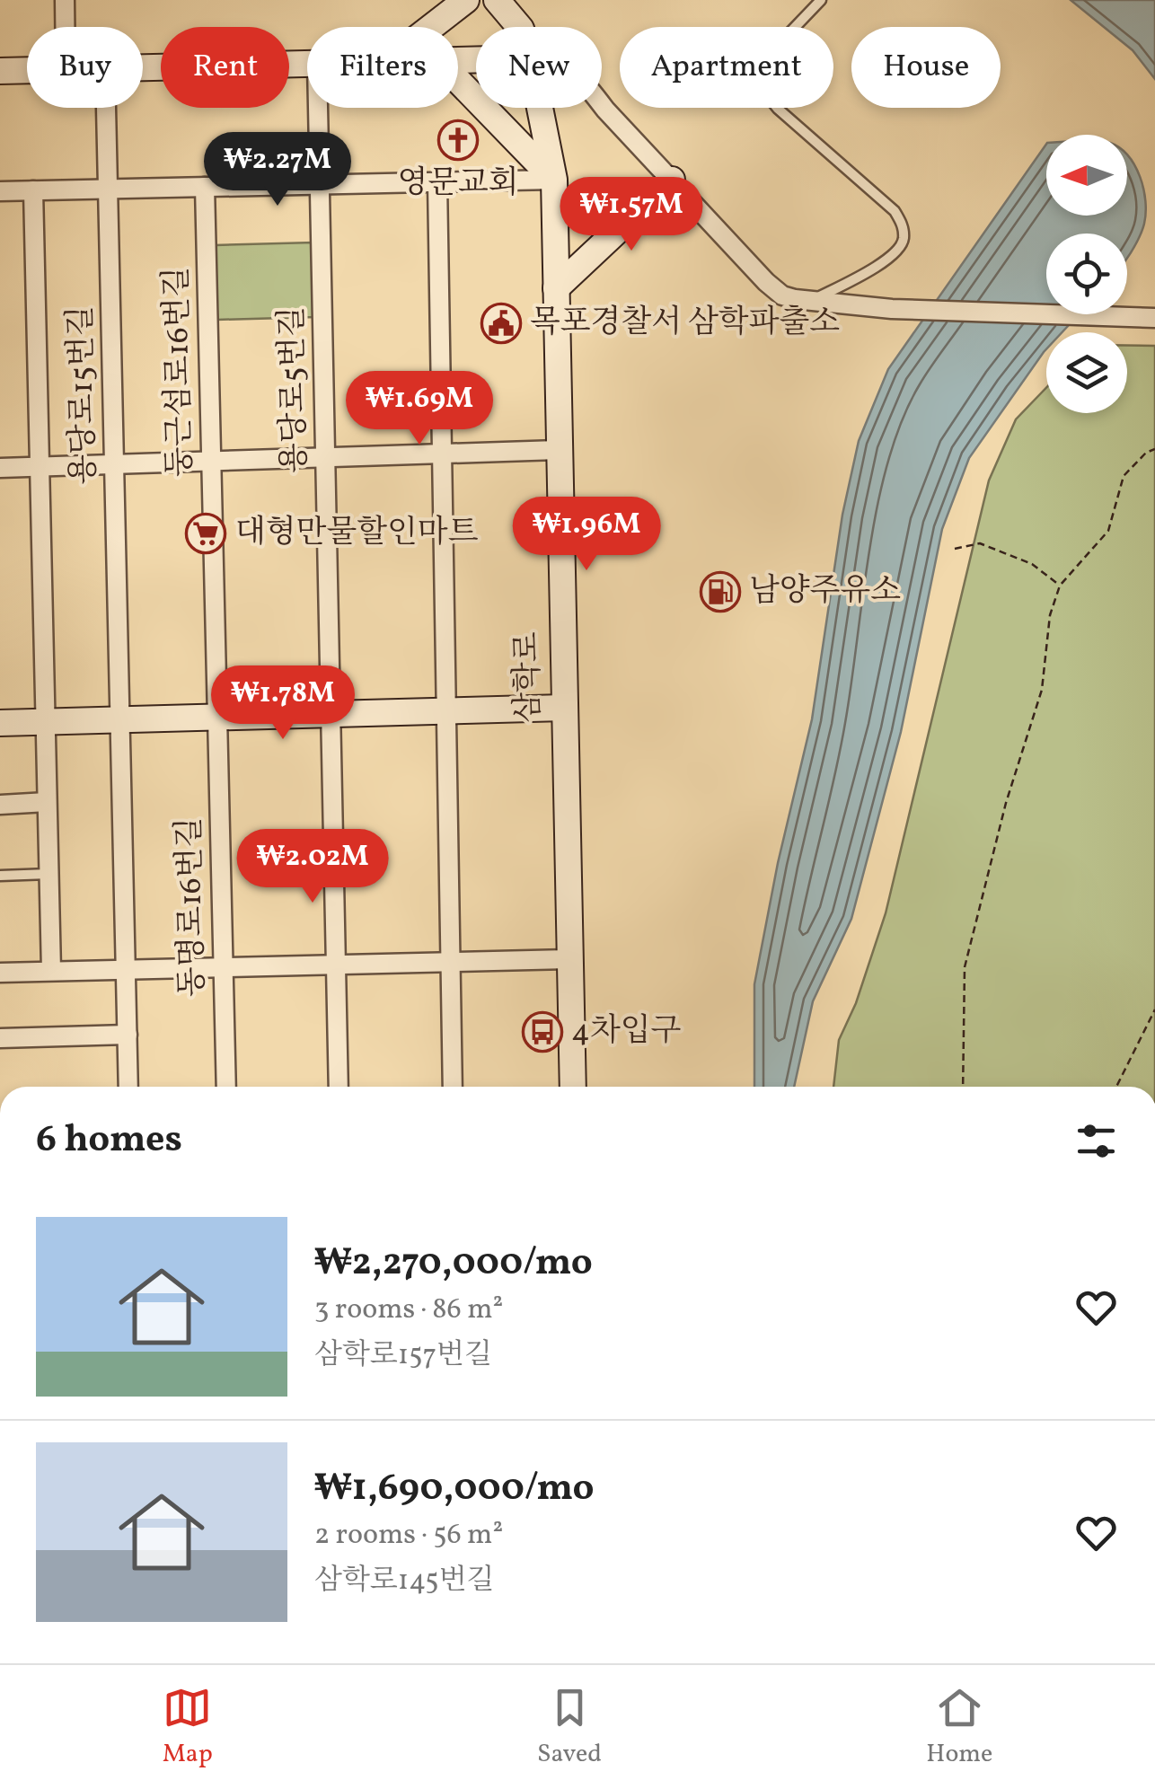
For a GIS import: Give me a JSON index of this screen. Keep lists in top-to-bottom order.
{
  "streets": {
    "street": [
      "둥근섬로16번길",
      "용당로5번길",
      "용당로15번길",
      "삼학로",
      "동명로16번길"
    ]
  },
  "crossings": [
    ["둥근섬로16번길", "동명로16번길"]
  ],
  "places": {
    "church": ["영문교회"],
    "public building": ["목포경찰서 삼학파출소"],
    "supermarket": ["대형만물할인마트"],
    "fuel station": ["남양주유소"],
    "bus stop": ["4차입구"]
  },
  "north": "left",
  "page": {
    "chip": [
      "Buy",
      "Rent",
      "Filters",
      "New",
      "Apartment",
      "House"
    ],
    "price": [
      "₩2.27M",
      "₩1.57M",
      "₩1.69M",
      "₩1.96M",
      "₩1.78M",
      "₩2.02M"
    ],
    "heading": "6 homes",
    "list": [
      {
        "name": "₩2,270,000/mo",
        "note": "3 rooms · 86 m² · 삼학로157번길"
      },
      {
        "name": "₩1,690,000/mo",
        "note": "2 rooms · 56 m² · 삼학로145번길"
      }
    ],
    "tabs": ["Map", "Saved", "Home"]
  }
}
